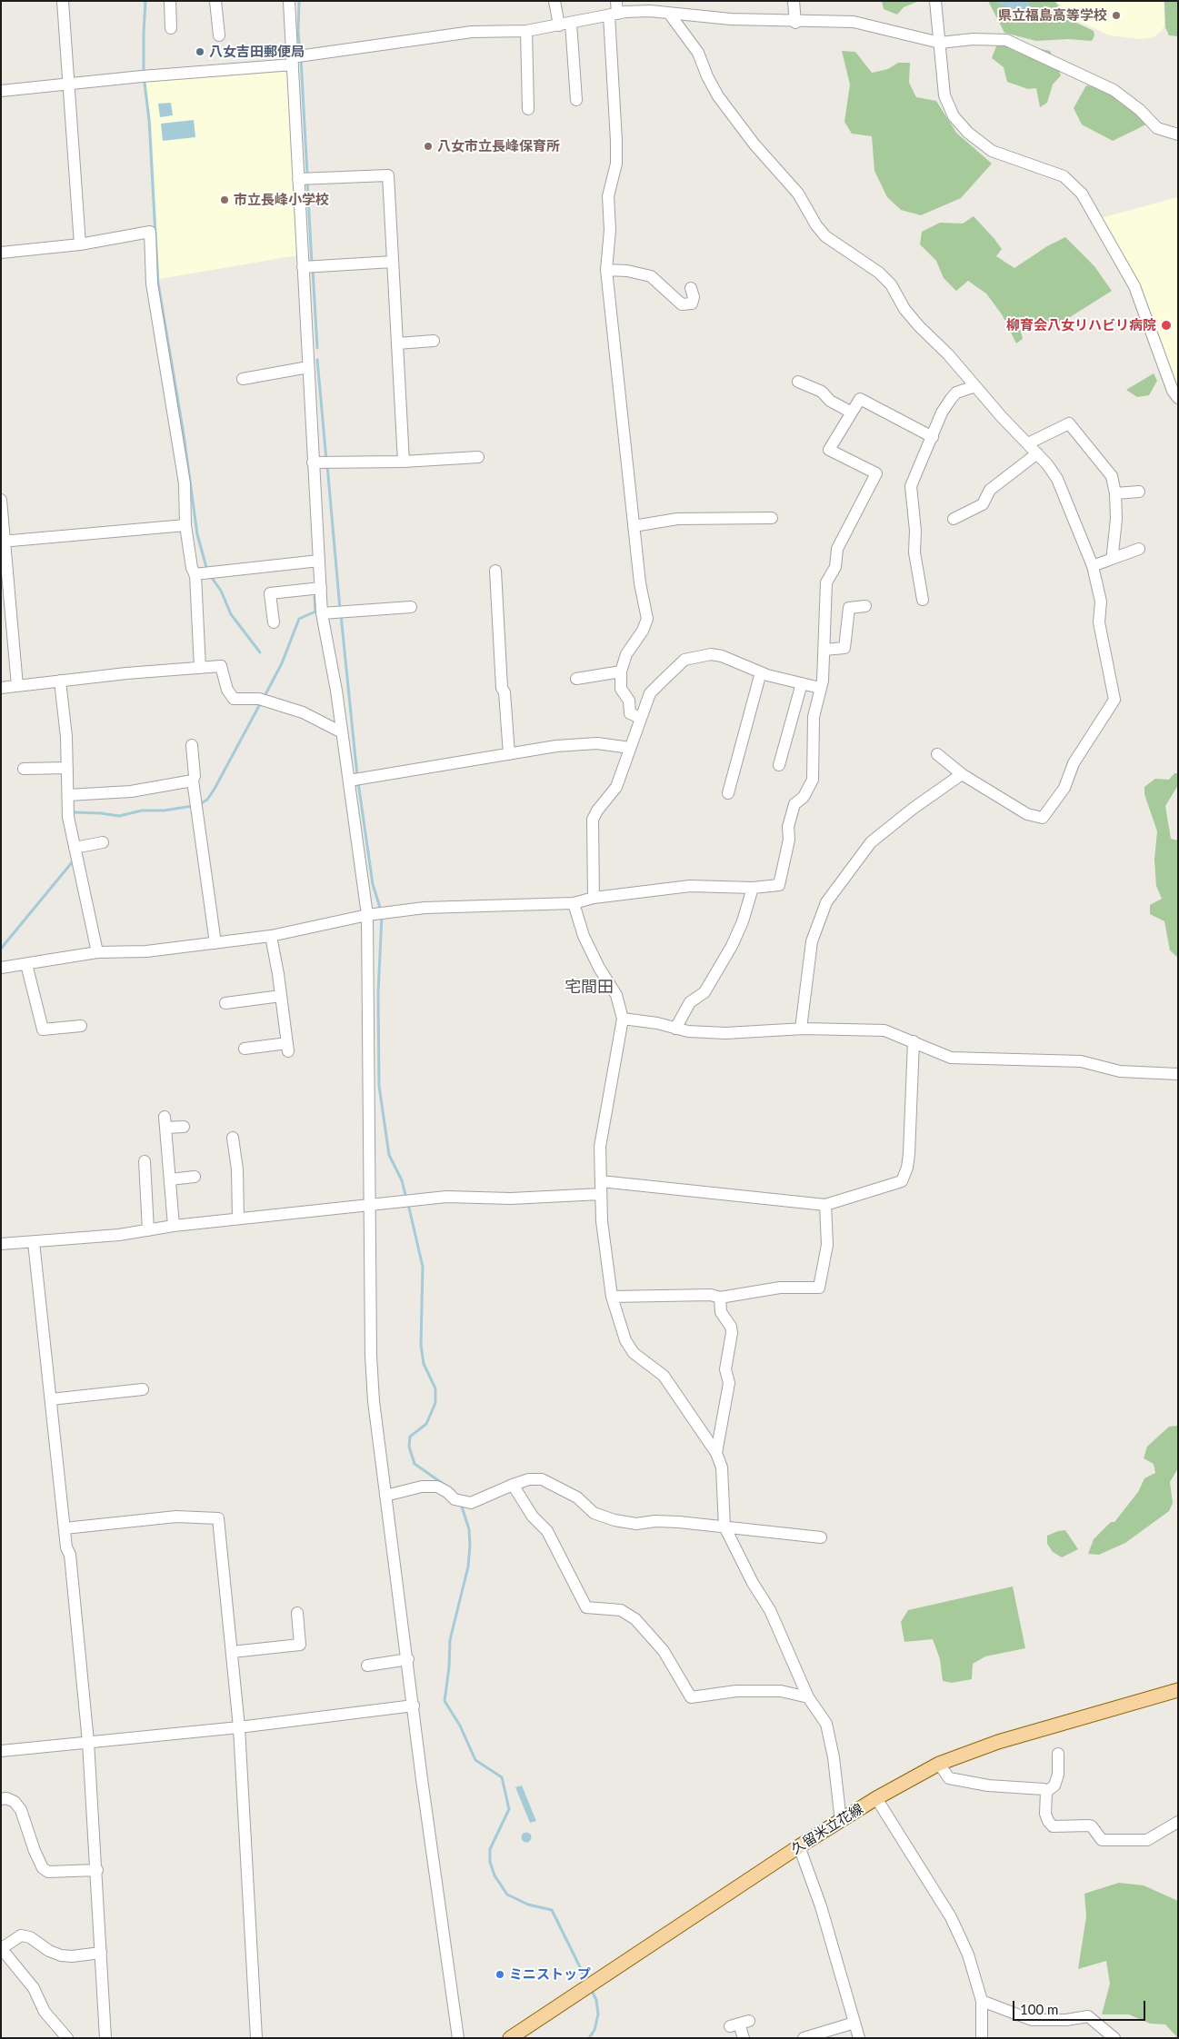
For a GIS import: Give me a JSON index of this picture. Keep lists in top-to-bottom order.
{
  "streets": {
    "main road": ["久留米立花線"]
  },
  "districts": ["宅間田"],
  "places": [
    "県立福島高等学校",
    "八女吉田郵便局",
    "八女市立長峰保育所",
    "市立長峰小学校",
    "柳育会八女リハビリ病院",
    "ミニストップ"
  ],
  "scale_bar": "100 m"
}
